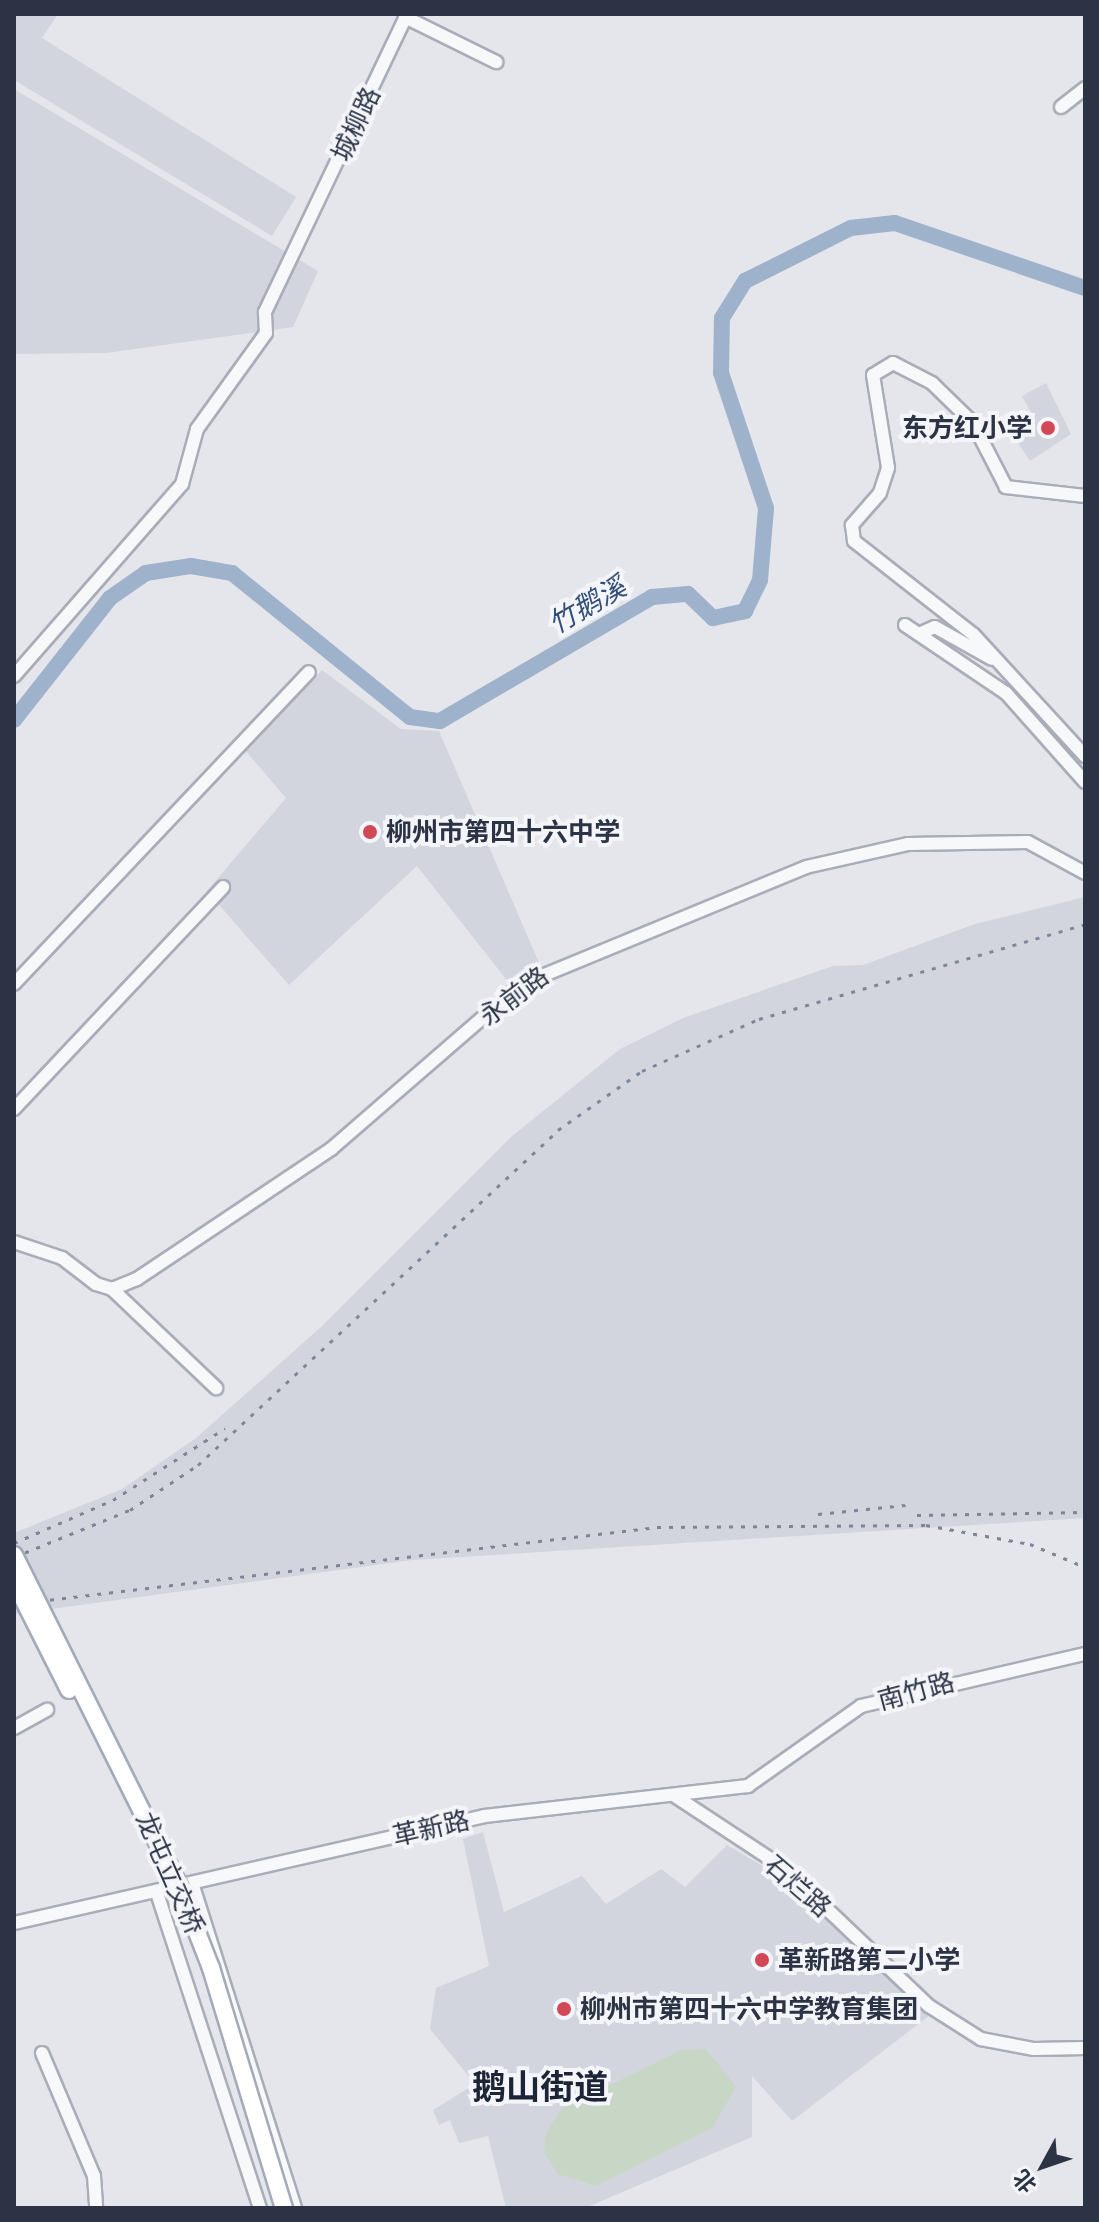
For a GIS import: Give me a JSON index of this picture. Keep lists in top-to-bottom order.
{
  "streets": {
    "main road": ["龙屯立交桥"],
    "street": [
      "城柳路",
      "永前路",
      "南竹路",
      "革新路",
      "石烂路"
    ]
  },
  "crossings": [
    ["南竹路", "革新路"],
    ["南竹路", "石烂路"],
    ["革新路", "石烂路"]
  ],
  "districts": ["鹅山街道"],
  "water": ["竹鹅溪"],
  "places": [
    "东方红小学",
    "柳州市第四十六中学",
    "革新路第二小学",
    "柳州市第四十六中学教育集团"
  ],
  "north": "bottom left"
}
